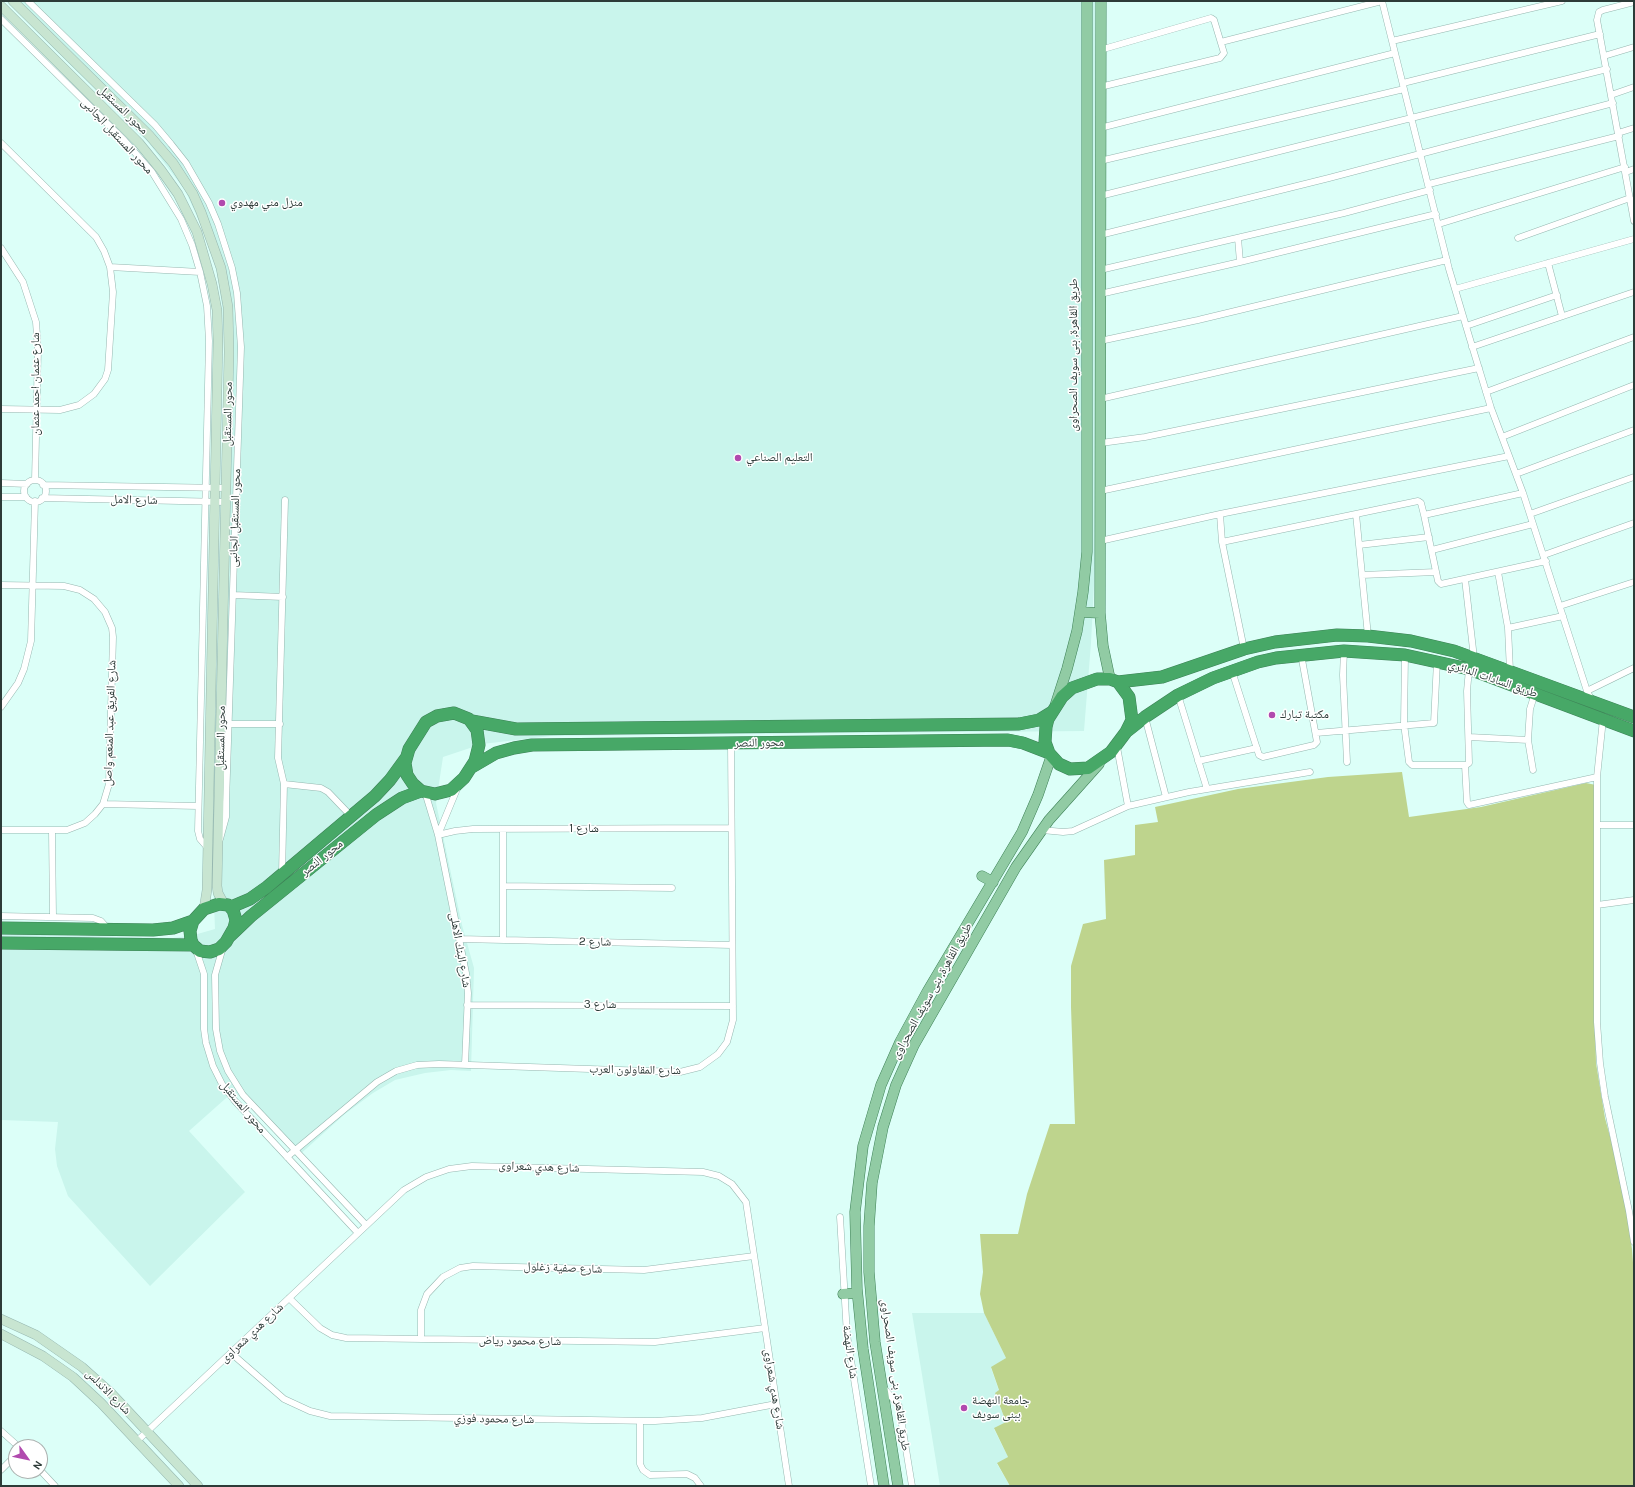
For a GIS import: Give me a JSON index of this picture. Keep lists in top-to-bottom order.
{
  "streets": {
    "highway": ["طريق السادات الدائري", "محور النصر"],
    "main road": ["طريق القاهرة, بنى سويف الصحراوى"],
    "street": [
      "محور المستقبل",
      "محور المستقبل الجانبى",
      "شارع عثمان احمد عثمان",
      "شارع الامل",
      "شارع الفريق عبد المنعم واصل",
      "شارع 1",
      "شارع 2",
      "شارع البنك الاهلى",
      "شارع 3",
      "شارع المقاولون العرب",
      "شارع هدي شعراوى",
      "شارع صفية زغلول",
      "شارع محمود رياض",
      "شارع النهضة",
      "شارع الاندلس",
      "شارع محمود فوزي"
    ]
  },
  "crossings": [
    ["محور المستقبل", "محور المستقبل الجانبى"],
    ["محور المستقبل", "شارع الامل"],
    ["محور المستقبل", "محور النصر"],
    ["محور المستقبل", "شارع المقاولون العرب"],
    ["محور المستقبل", "شارع هدي شعراوى"],
    ["محور المستقبل الجانبى", "شارع الامل"],
    ["طريق القاهرة, بنى سويف الصحراوى", "طريق السادات الدائري"],
    ["طريق القاهرة, بنى سويف الصحراوى", "محور النصر"],
    ["شارع عثمان احمد عثمان", "شارع الامل"],
    ["طريق السادات الدائري", "محور النصر"],
    ["محور النصر", "شارع البنك الاهلى"],
    ["محور النصر", "شارع المقاولون العرب"],
    ["شارع 1", "شارع البنك الاهلى"],
    ["شارع 1", "شارع المقاولون العرب"],
    ["شارع 2", "شارع البنك الاهلى"],
    ["شارع 2", "شارع المقاولون العرب"],
    ["شارع البنك الاهلى", "شارع 3"],
    ["شارع البنك الاهلى", "شارع المقاولون العرب"],
    ["شارع 3", "شارع المقاولون العرب"],
    ["شارع هدي شعراوى", "شارع صفية زغلول"],
    ["شارع هدي شعراوى", "شارع محمود رياض"],
    ["شارع هدي شعراوى", "شارع الاندلس"],
    ["شارع هدي شعراوى", "شارع محمود فوزي"],
    ["شارع صفية زغلول", "شارع محمود رياض"]
  ],
  "places": [
    "منزل مني مهدوي",
    "التعليم الصناعي",
    "مكتبة تبارك",
    "جامعة النهضة ببنى سويف"
  ],
  "north": "bottom right"
}
